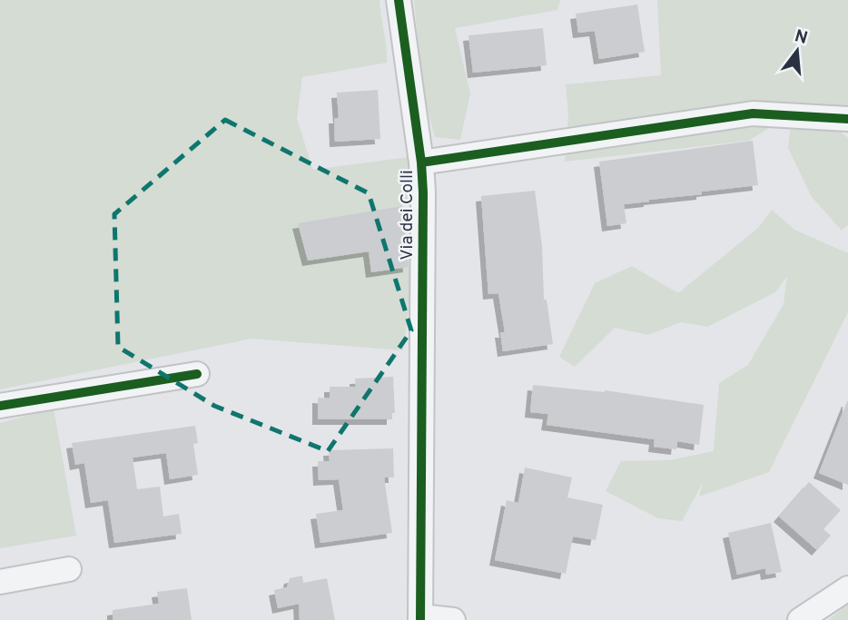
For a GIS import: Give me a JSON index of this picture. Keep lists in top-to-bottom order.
{
  "streets": {
    "street": ["Via dei Colli"]
  },
  "north": "top"
}
